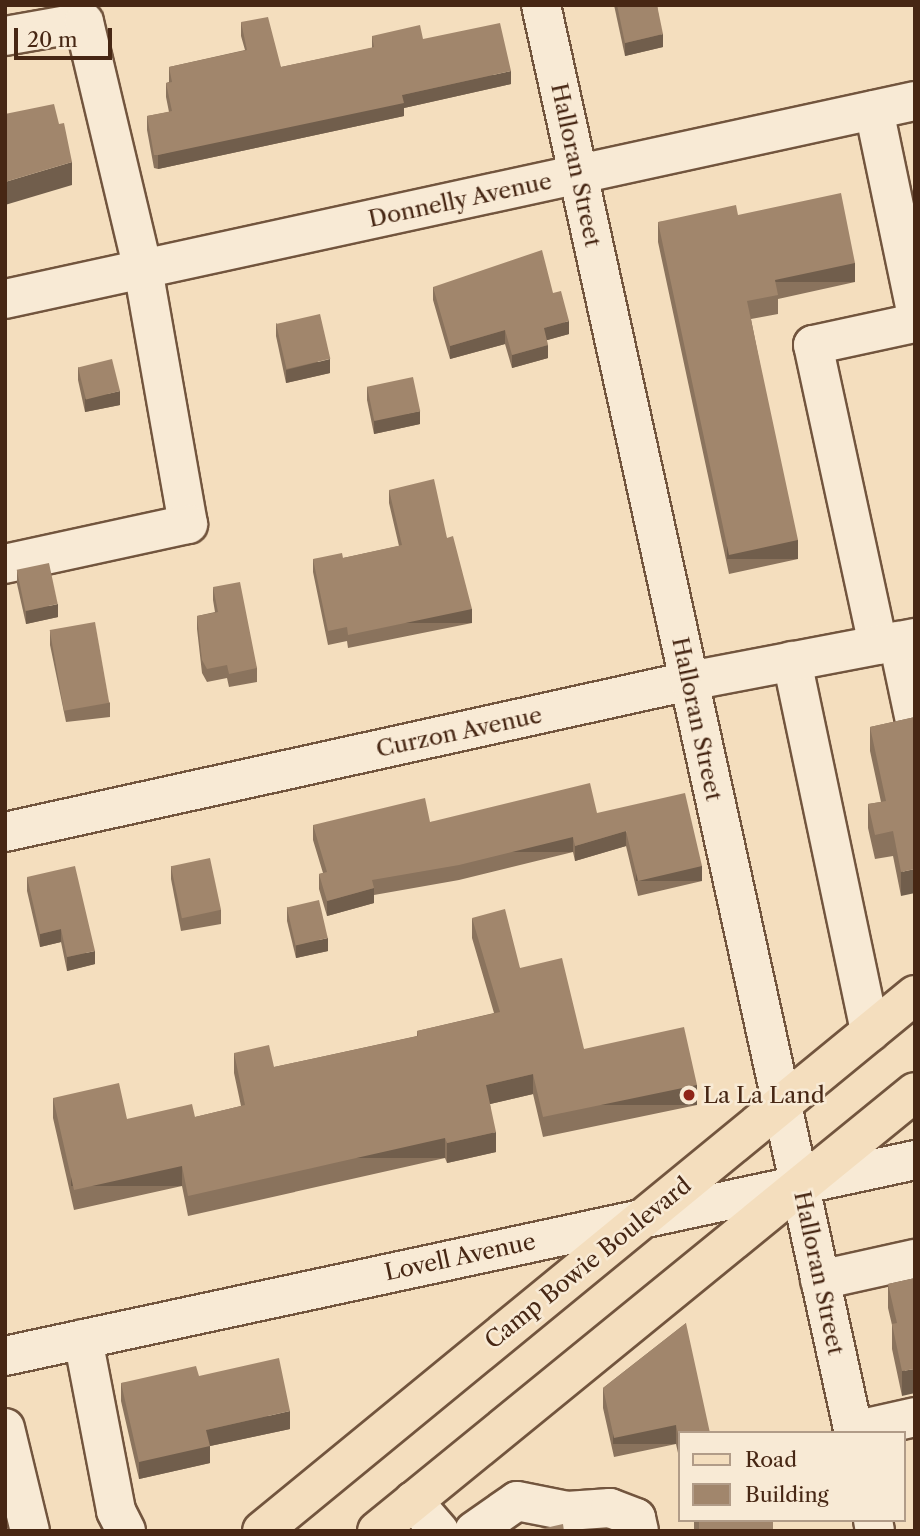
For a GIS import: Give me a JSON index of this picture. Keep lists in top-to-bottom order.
{
  "streets": {
    "main road": ["Camp Bowie Boulevard"],
    "street": [
      "Halloran Street",
      "Donnelly Avenue",
      "Curzon Avenue",
      "Lovell Avenue"
    ]
  },
  "crossings": [
    ["Halloran Street", "Donnelly Avenue"],
    ["Halloran Street", "Curzon Avenue"],
    ["Halloran Street", "Lovell Avenue"],
    ["Halloran Street", "Camp Bowie Boulevard"],
    ["Lovell Avenue", "Camp Bowie Boulevard"]
  ],
  "places": ["La La Land"],
  "legend": ["Road", "Building"],
  "scale_bar": "20 m"
}
